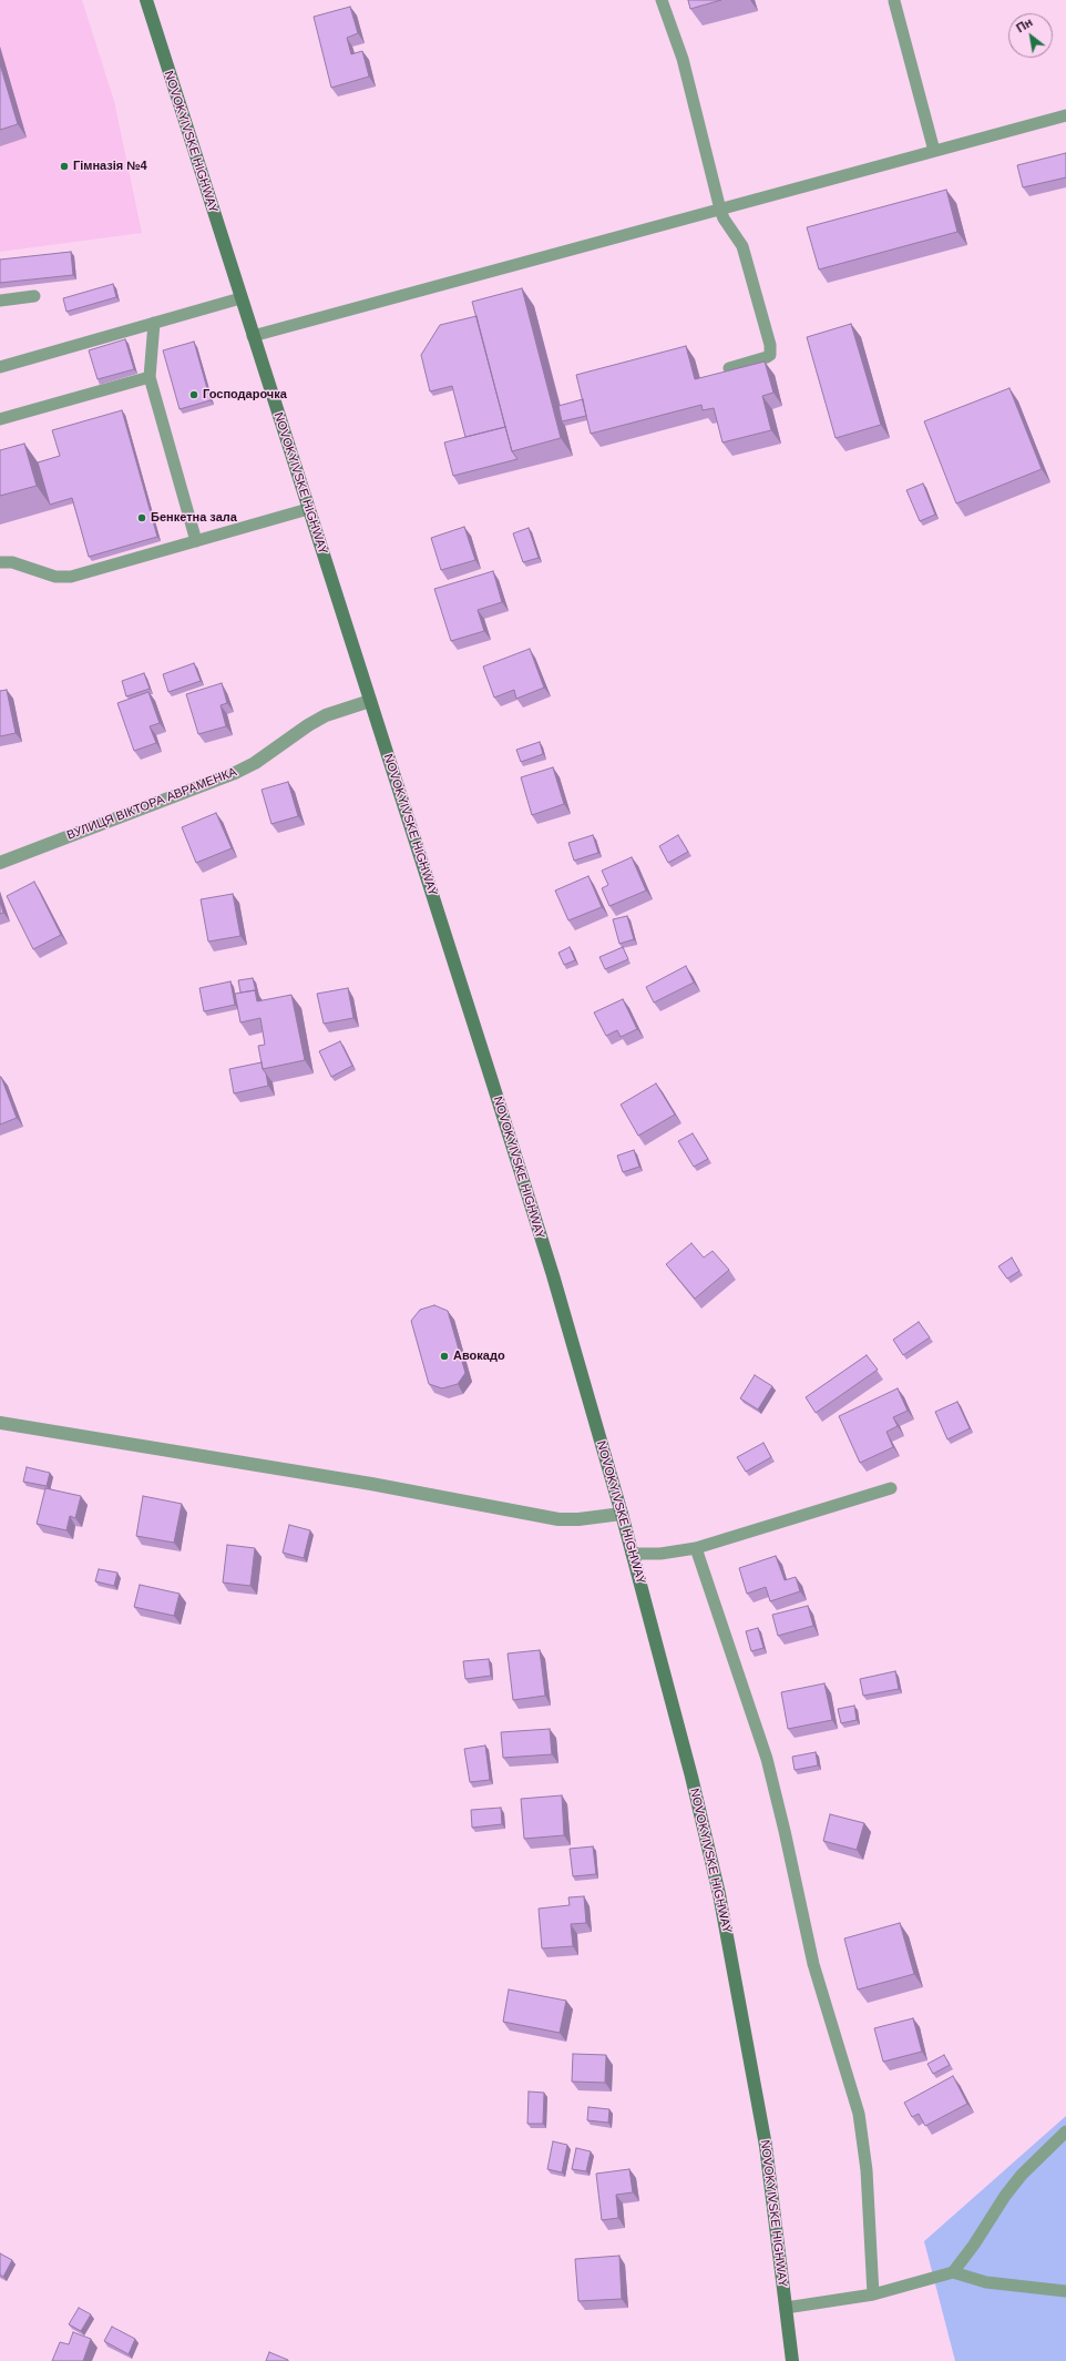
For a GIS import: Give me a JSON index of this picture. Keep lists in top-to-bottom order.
{
  "streets": {
    "main road": ["NOVOKYIVSKE HIGHWAY"],
    "street": ["ВУЛИЦЯ ВІКТОРА АВРАМЕНКА"]
  },
  "crossings": [
    ["NOVOKYIVSKE HIGHWAY", "ВУЛИЦЯ ВІКТОРА АВРАМЕНКА"]
  ],
  "places": [
    "Гімназія №4",
    "Господарочка",
    "Бенкетна зала",
    "Авокадо"
  ],
  "north": "top left"
}
